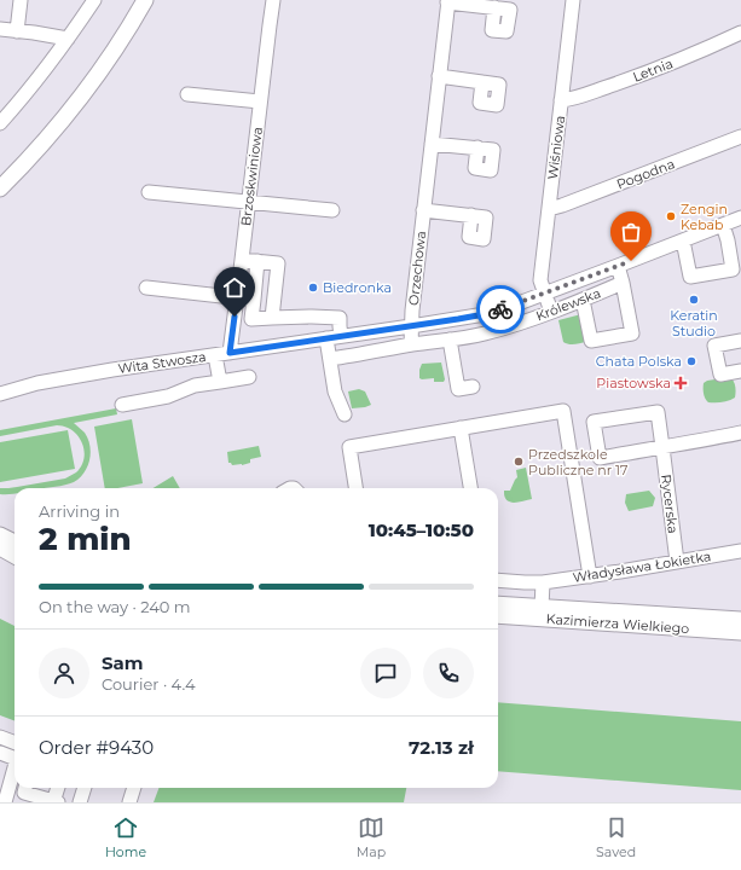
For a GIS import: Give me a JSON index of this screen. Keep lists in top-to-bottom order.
{
  "streets": {
    "main road": ["Kazimierza Wielkiego"],
    "street": [
      "Letnia",
      "Wiśniowa",
      "Pogodna",
      "Brzoskwiniowa",
      "Orzechowa",
      "Królewska",
      "Wita Stwosza",
      "Rycerska",
      "Władysława Łokietka"
    ]
  },
  "crossings": [
    ["Letnia", "Wiśniowa"],
    ["Wiśniowa", "Pogodna"],
    ["Wiśniowa", "Królewska"],
    ["Wiśniowa", "Wita Stwosza"],
    ["Brzoskwiniowa", "Wita Stwosza"],
    ["Orzechowa", "Wita Stwosza"],
    ["Rycerska", "Władysława Łokietka"]
  ],
  "places": {
    "other": [
      "Zengin Kebab",
      "Biedronka",
      "Keratin Studio",
      "Chata Polska",
      "Przedszkole Publiczne nr 17"
    ],
    "health": ["Piastowska"]
  },
  "page": {
    "heading": ["2 min", "Arriving in", "10:45–10:50"],
    "panel": [
      "Sam",
      "Courier · 4.4",
      "Order #9430",
      "72.13 zł"
    ],
    "bar": "On the way · 240 m",
    "tabs": ["Home", "Map", "Saved"]
  }
}
